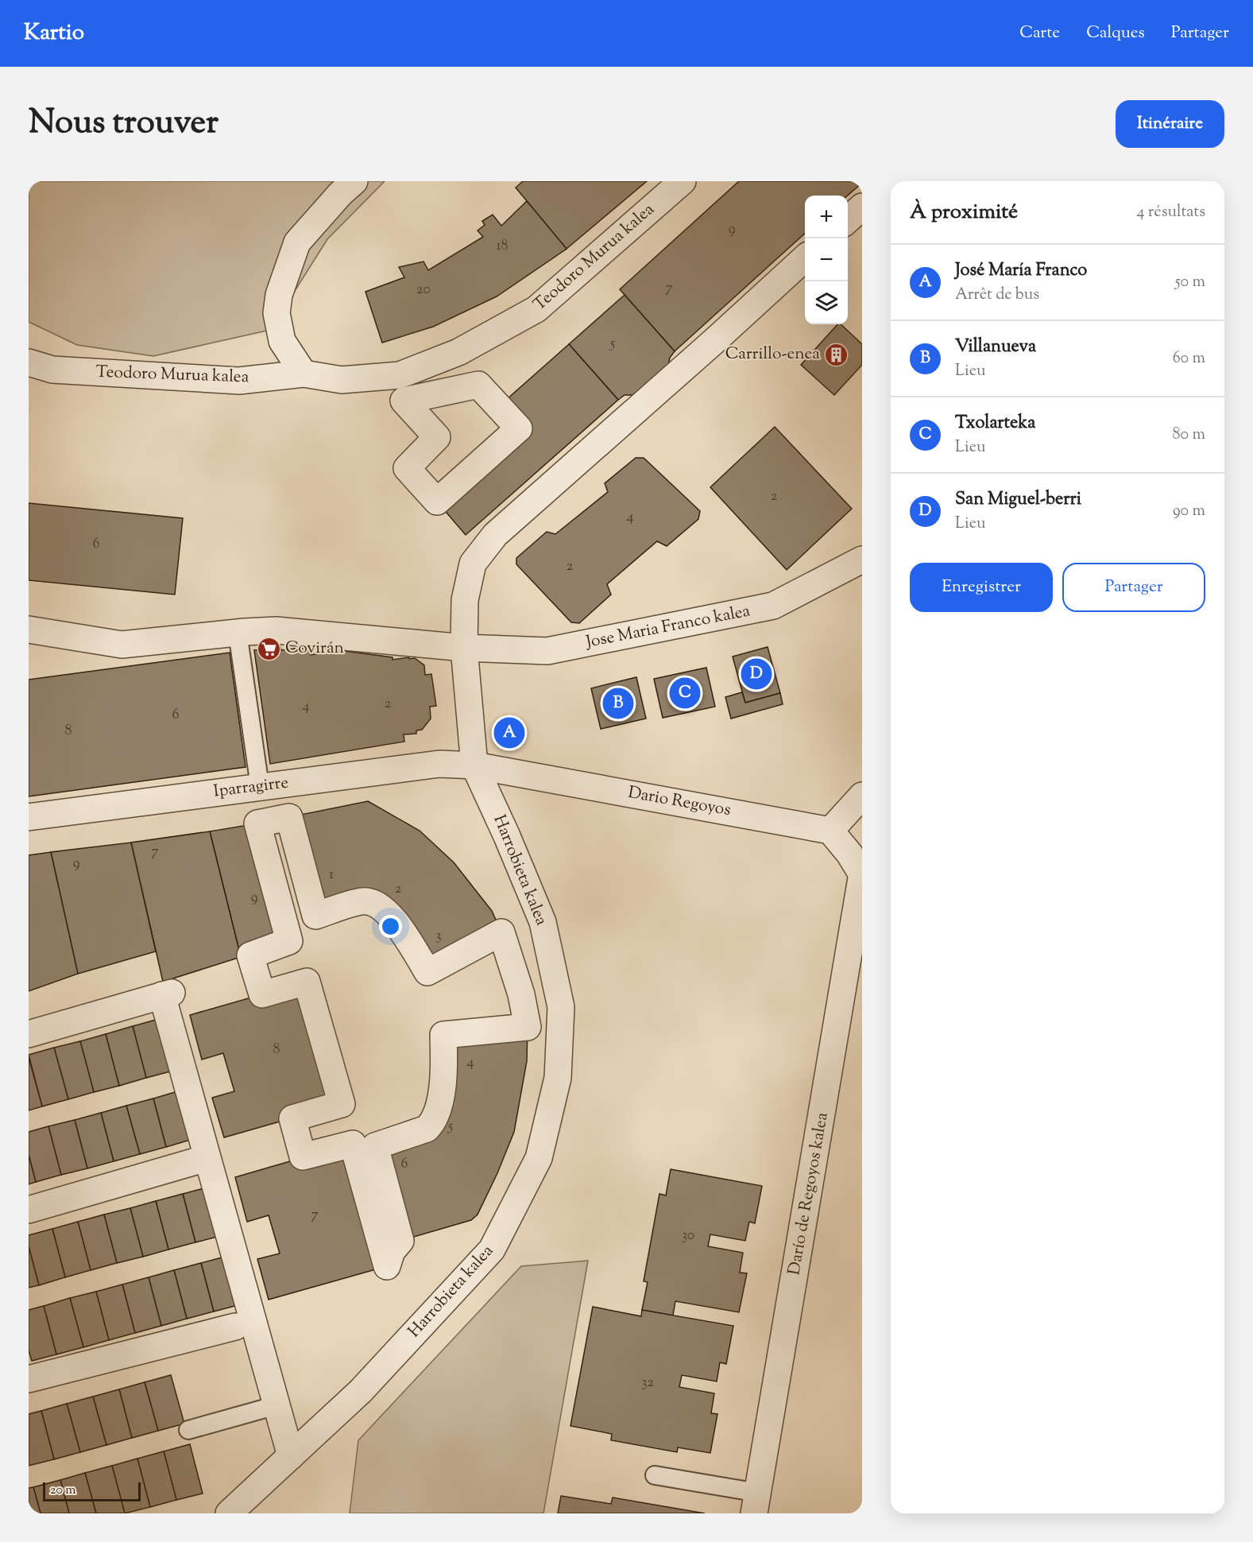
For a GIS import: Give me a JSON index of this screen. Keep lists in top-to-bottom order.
{
  "streets": {
    "street": [
      "Teodoro Murua kalea",
      "Jose Maria Franco kalea",
      "Iparragirre",
      "Dario Regoyos",
      "Harrobieta kalea",
      "Darío de Regoyos kalea"
    ]
  },
  "crossings": [
    ["Iparragirre", "Dario Regoyos"],
    ["Iparragirre", "Harrobieta kalea"],
    ["Dario Regoyos", "Harrobieta kalea"]
  ],
  "places": {
    "building": ["Carrillo-enea"],
    "supermarket": ["Covirán"]
  },
  "house_numbers": [
    "9",
    "18",
    "7",
    "20",
    "5",
    "2",
    "4",
    "6",
    "2",
    "2",
    "4",
    "6",
    "8",
    "7",
    "9",
    "1",
    "2",
    "9",
    "3",
    "8",
    "4",
    "5",
    "6",
    "7",
    "30",
    "32"
  ],
  "scale_bar": "20 m",
  "page": {
    "header": "Kartio",
    "nav": ["Carte", "Calques", "Partager"],
    "title": "Nous trouver",
    "buttons": [
      "Itinéraire",
      ["Enregistrer", "Partager"]
    ],
    "heading": ["À proximité", "4 résultats"],
    "map_buttons": ["+", "−"],
    "list": [
      {
        "mark": "A",
        "name": "José María Franco",
        "note": "Arrêt de bus",
        "value": "50 m"
      },
      {
        "mark": "B",
        "name": "Villanueva",
        "note": "Lieu",
        "value": "60 m"
      },
      {
        "mark": "C",
        "name": "Txolarteka",
        "note": "Lieu",
        "value": "80 m"
      },
      {
        "mark": "D",
        "name": "San Miguel-berri",
        "note": "Lieu",
        "value": "90 m"
      }
    ],
    "pins": [
      "D",
      "C",
      "B",
      "A"
    ],
    "scale": "20 m"
  }
}
